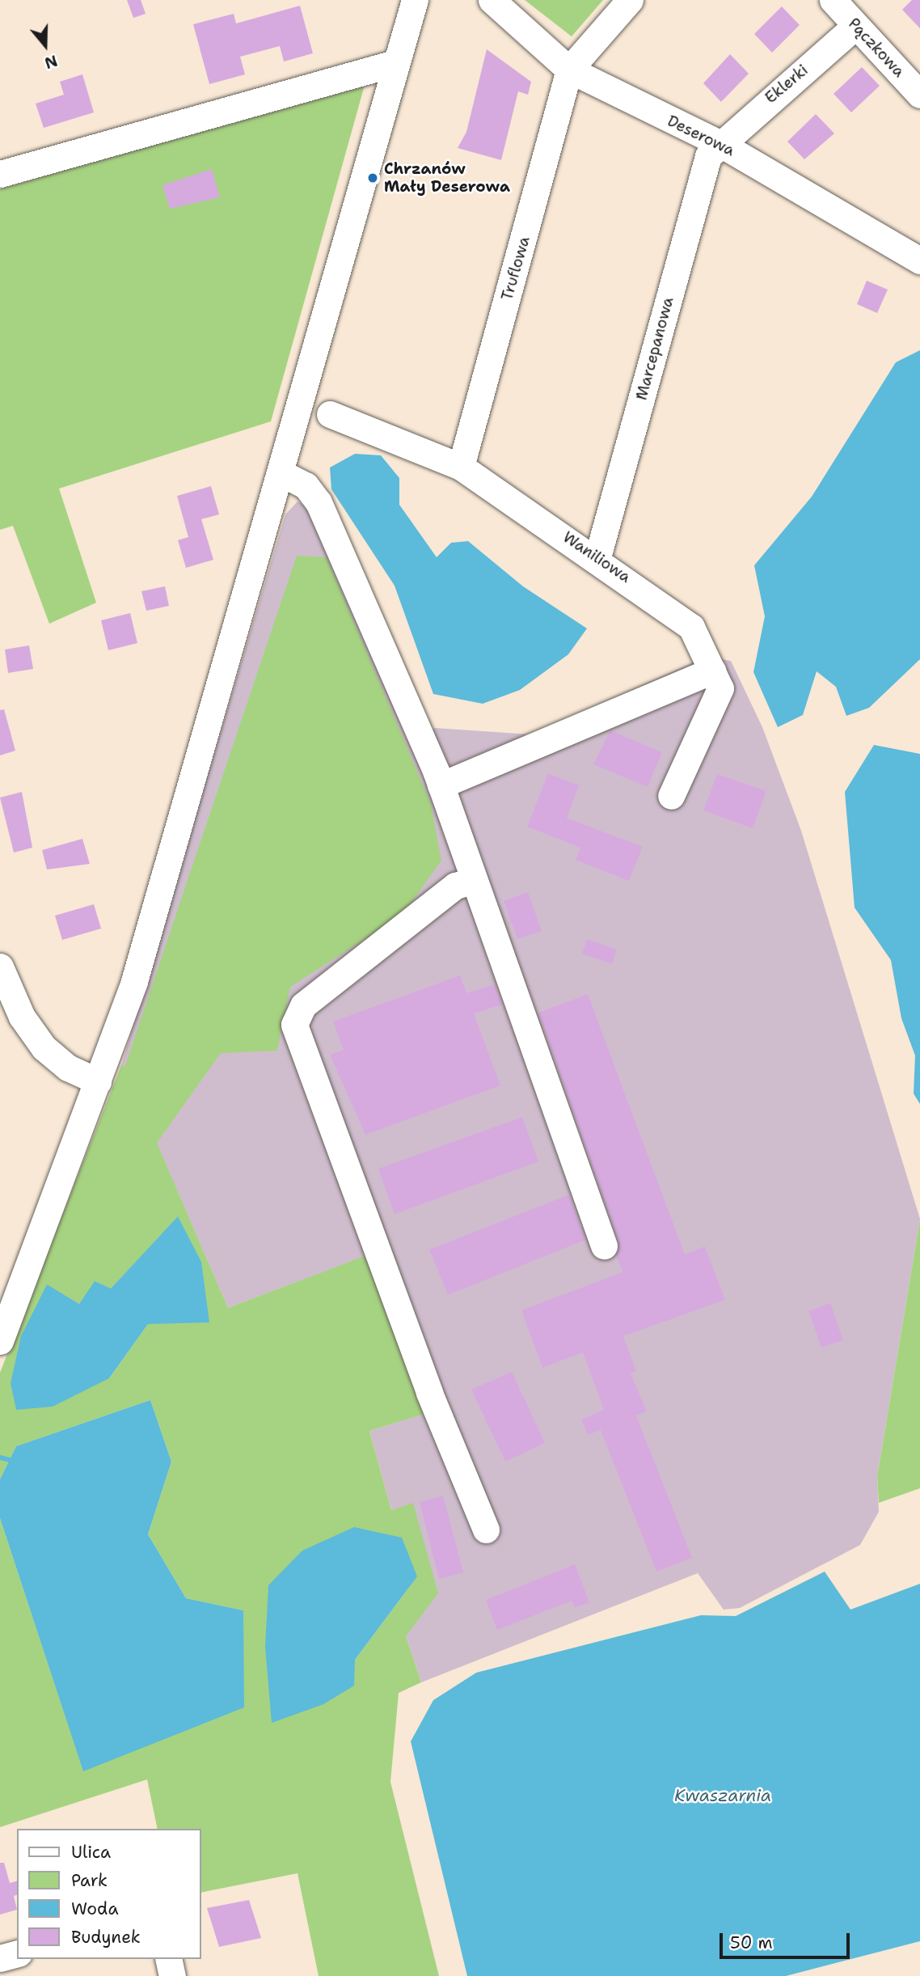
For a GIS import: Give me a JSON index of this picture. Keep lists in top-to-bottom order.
{
  "streets": {
    "street": [
      "Pączkowa",
      "Eklerki",
      "Deserowa",
      "Truflowa",
      "Marcepanowa",
      "Waniliowa"
    ]
  },
  "crossings": [
    ["Pączkowa", "Eklerki"],
    ["Eklerki", "Deserowa"],
    ["Eklerki", "Marcepanowa"],
    ["Deserowa", "Truflowa"],
    ["Deserowa", "Marcepanowa"],
    ["Truflowa", "Waniliowa"],
    ["Marcepanowa", "Waniliowa"]
  ],
  "water": ["Kwaszarnia"],
  "places": ["Chrzanów Mały Deserowa"],
  "legend": [
    "Ulica",
    "Park",
    "Woda",
    "Budynek"
  ],
  "scale_bar": "50 m",
  "north": "bottom"
}
